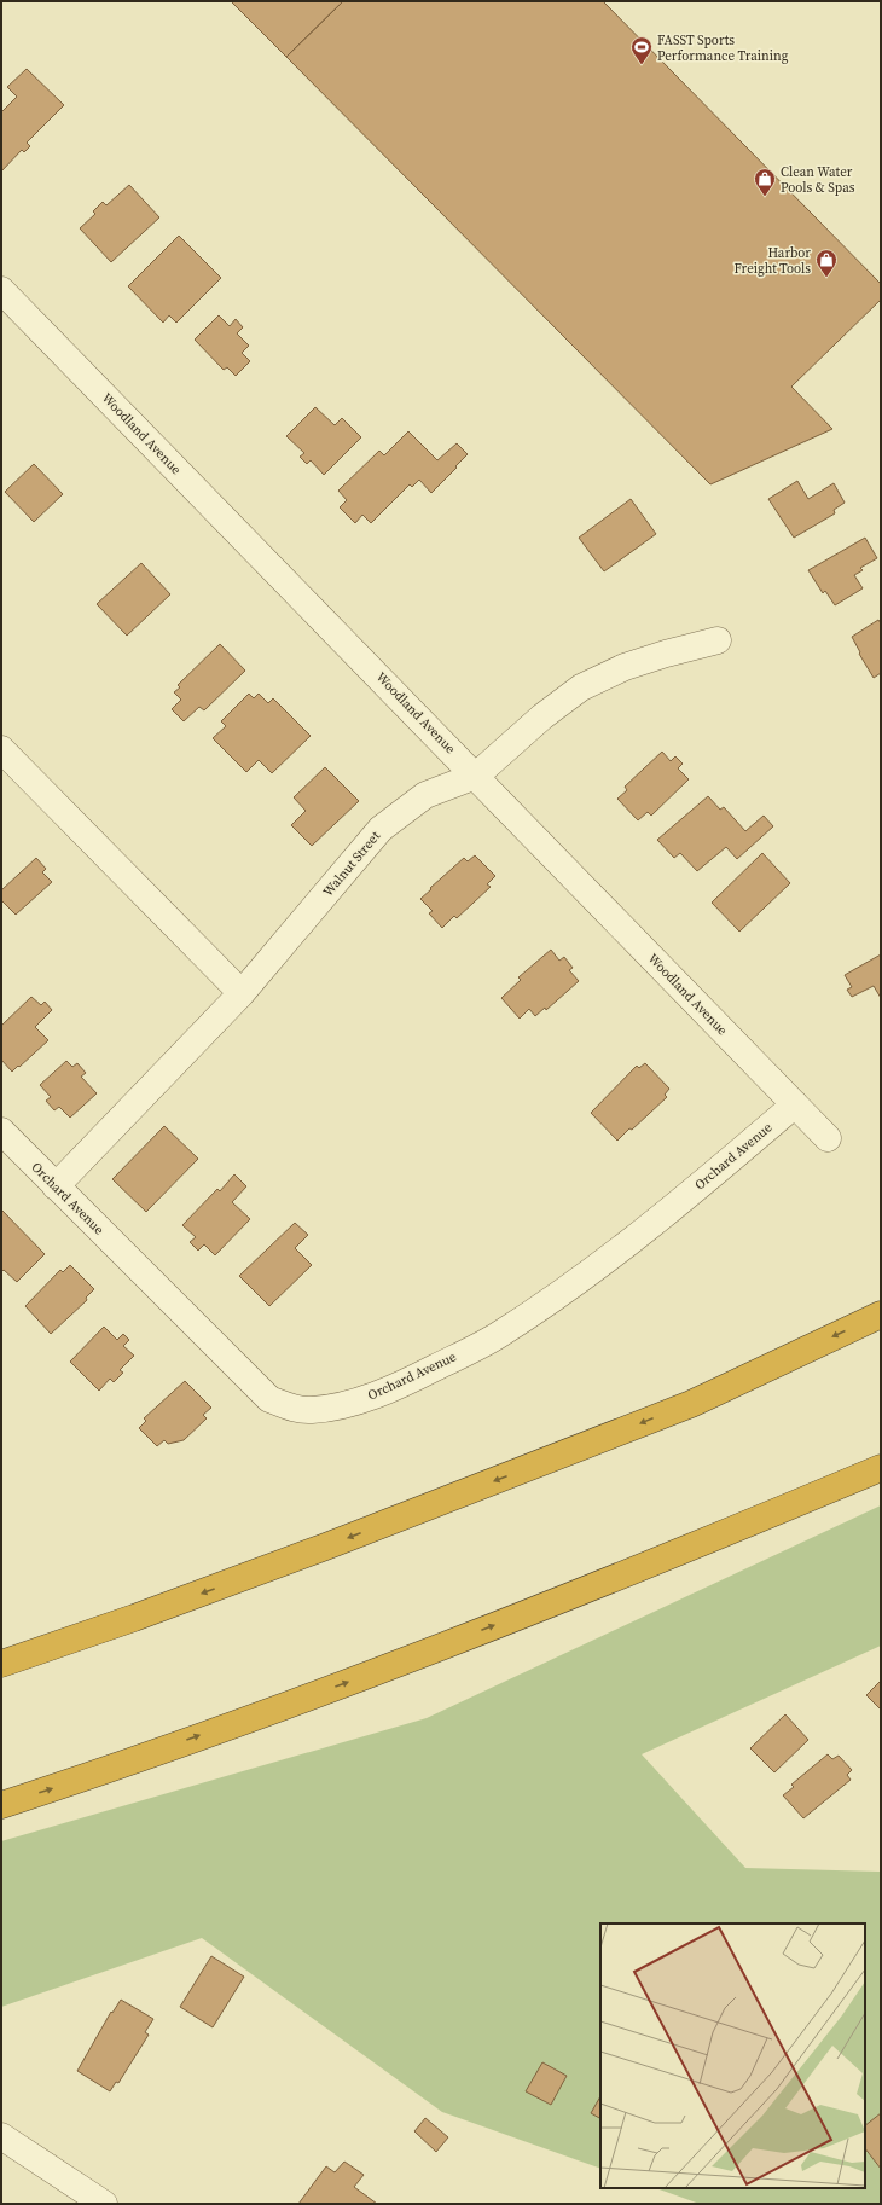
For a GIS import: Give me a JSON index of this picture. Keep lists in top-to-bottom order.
{
  "streets": {
    "street": ["Woodland Avenue", "Walnut Street", "Orchard Avenue"]
  },
  "crossings": [
    ["Woodland Avenue", "Walnut Street"],
    ["Woodland Avenue", "Orchard Avenue"],
    ["Walnut Street", "Orchard Avenue"]
  ],
  "places": {
    "sports": ["FASST Sports Performance Training"],
    "shop": ["Clean Water Pools & Spas", "Harbor Freight Tools"]
  }
}
